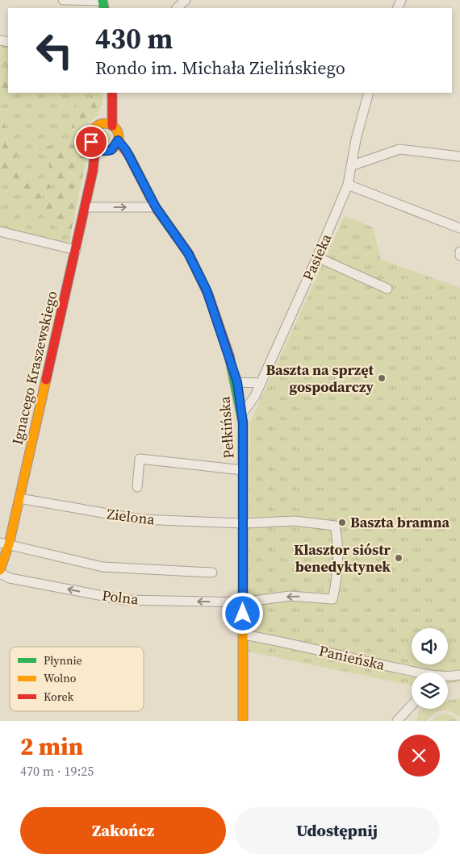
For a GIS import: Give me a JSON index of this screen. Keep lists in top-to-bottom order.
{
  "streets": {
    "street": [
      "Pasieka",
      "Ignacego Kraszewskiego",
      "Pełkińska",
      "Zielona",
      "Polna",
      "Panieńska"
    ]
  },
  "crossings": [
    ["Pasieka", "Pełkińska"],
    ["Ignacego Kraszewskiego", "Pełkińska"],
    ["Ignacego Kraszewskiego", "Zielona"],
    ["Pełkińska", "Zielona"],
    ["Pełkińska", "Polna"],
    ["Pełkińska", "Panieńska"],
    ["Zielona", "Polna"]
  ],
  "places": ["Baszta na sprzęt gospodarczy", "Baszta bramna", "Klasztor sióstr benedyktynek"],
  "legend": ["Płynnie", "Wolno", "Korek"],
  "page": {
    "turn": ["430 m", "Rondo im. Michała Zielińskiego"],
    "heading": ["2 min", "470 m · 19:25"],
    "buttons": ["Zakończ", "Udostępnij"]
  }
}
